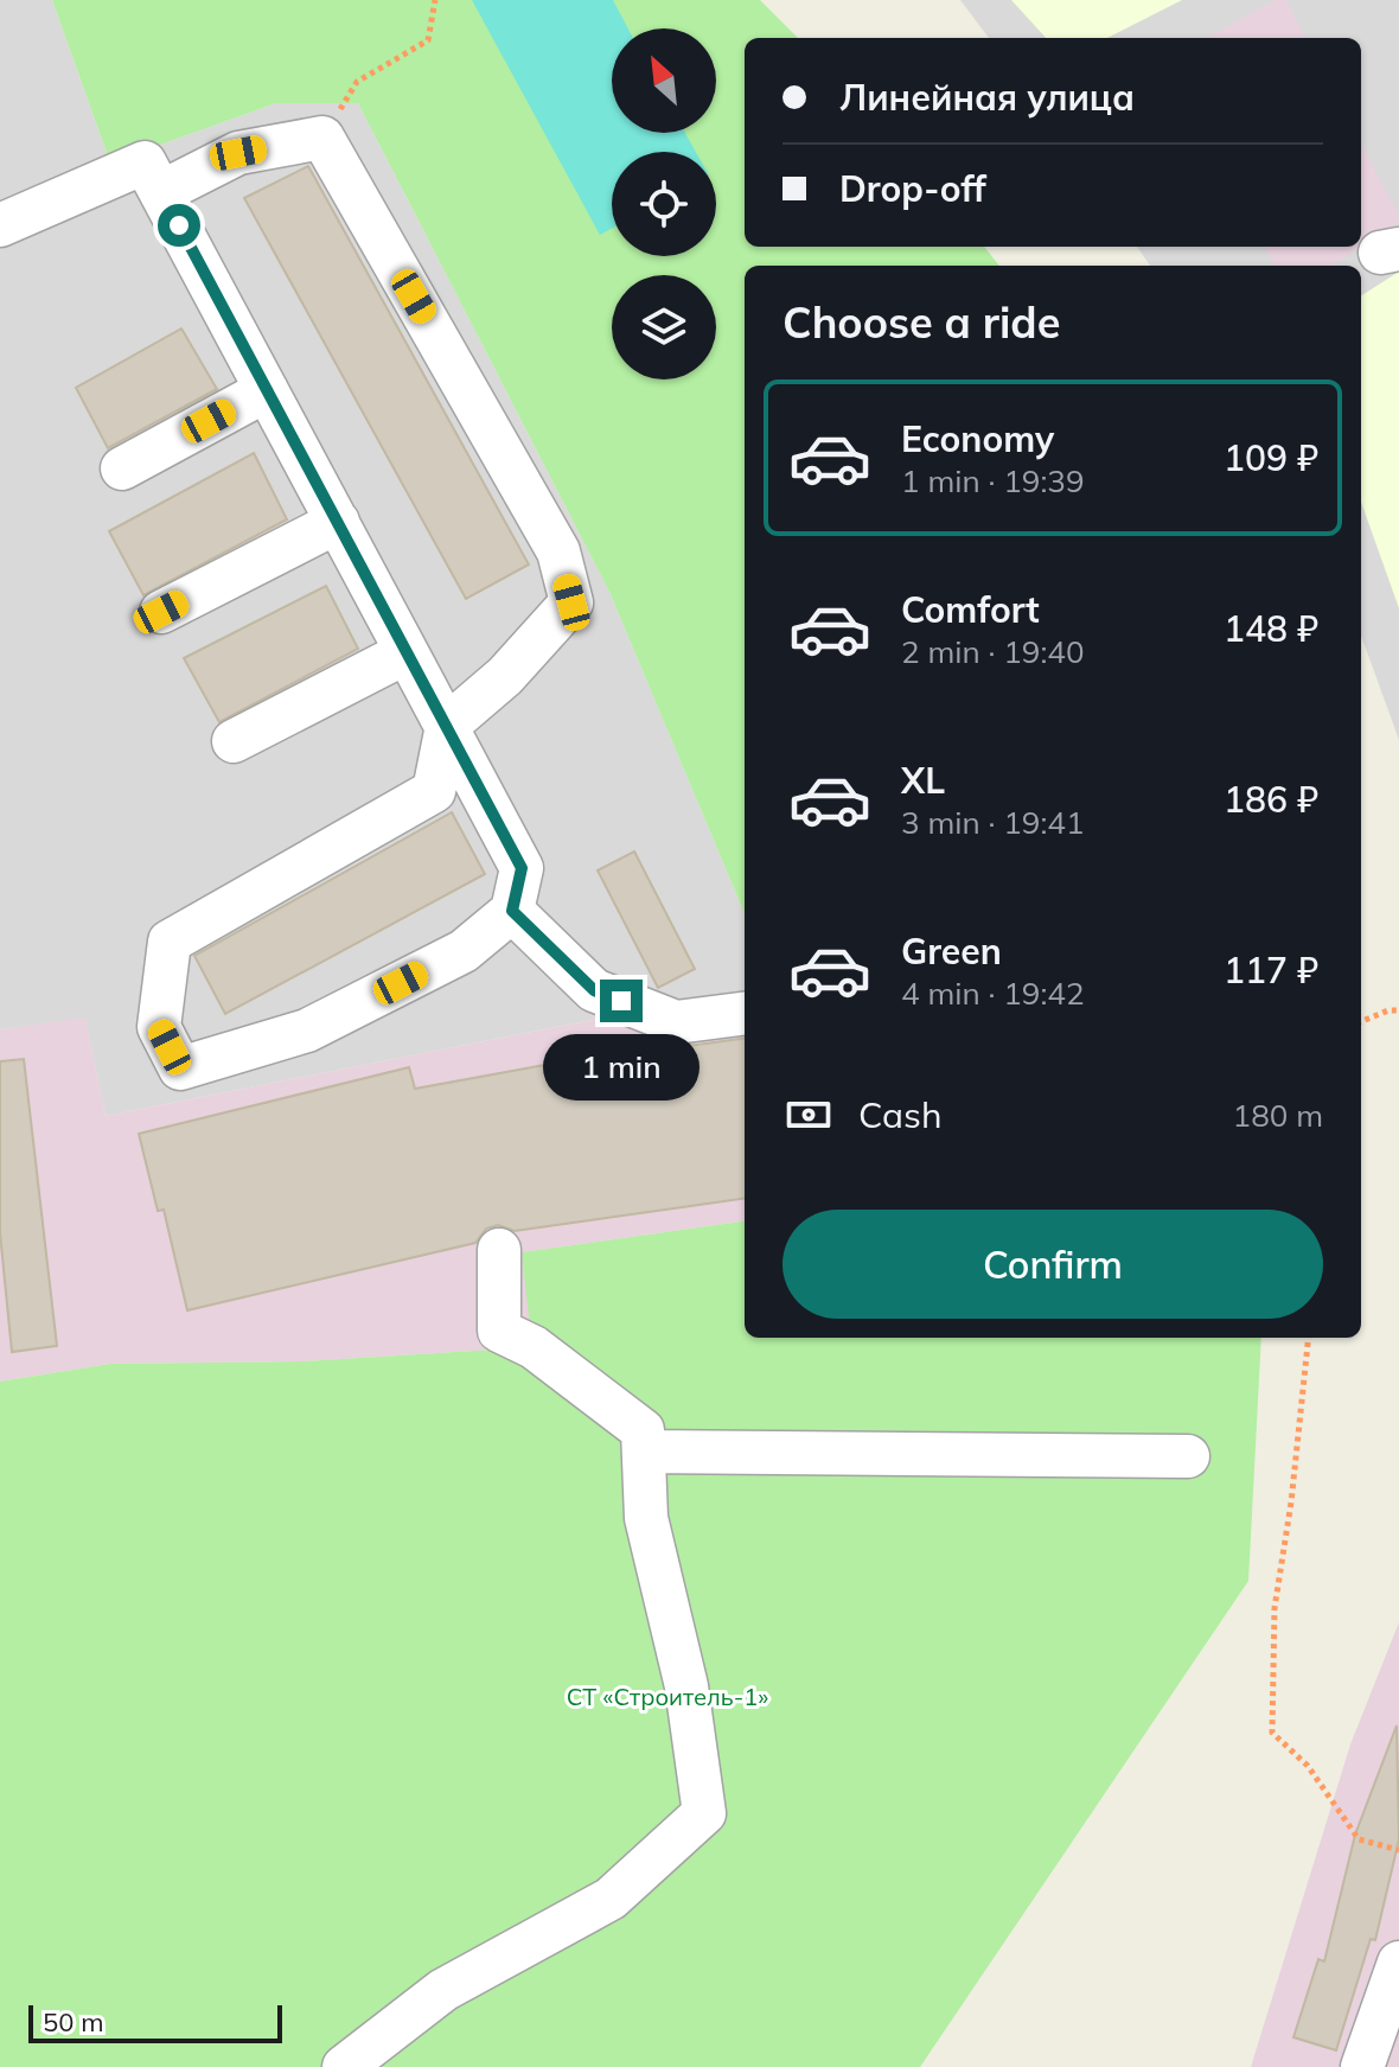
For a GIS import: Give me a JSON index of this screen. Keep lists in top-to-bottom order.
{
  "parks": ["СТ «Строитель-1»"],
  "scale_bar": "50 m",
  "north": "top left",
  "page": {
    "banner": ["Линейная улица", "Drop-off"],
    "heading": "Choose a ride",
    "list": [
      {
        "name": "Economy",
        "note": "1 min · 19:39",
        "value": "109 ₽"
      },
      {
        "name": "Comfort",
        "note": "2 min · 19:40",
        "value": "148 ₽"
      },
      {
        "name": "XL",
        "note": "3 min · 19:41",
        "value": "186 ₽"
      },
      {
        "name": "Green",
        "note": "4 min · 19:42",
        "value": "117 ₽"
      }
    ],
    "bubble": "1 min",
    "pay": ["Cash", "180 m"],
    "buttons": "Confirm",
    "scale": "50 m"
  }
}
